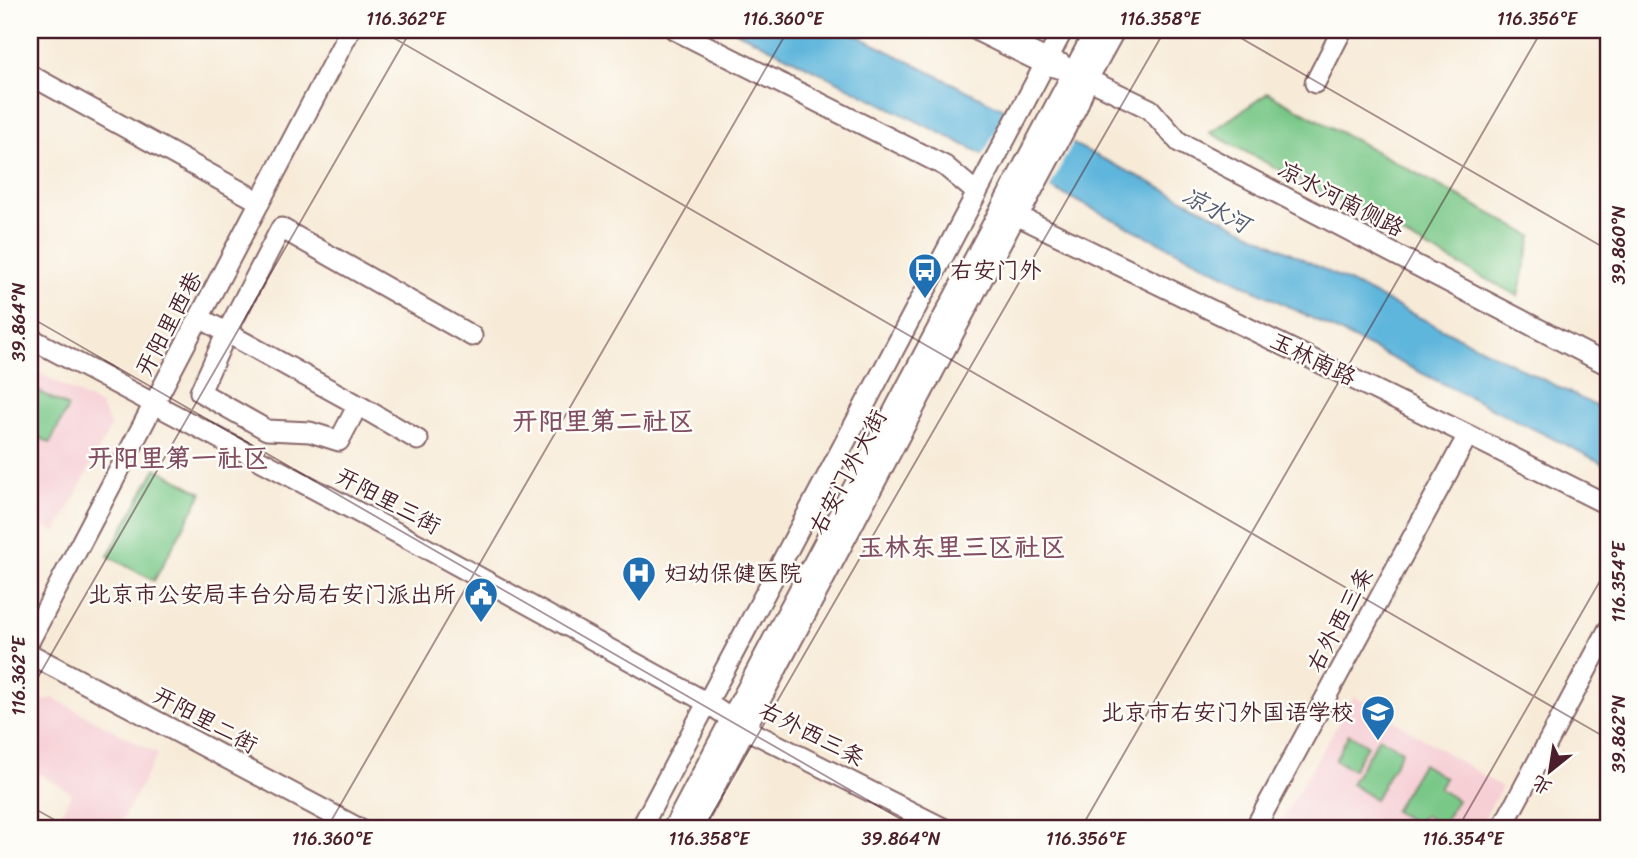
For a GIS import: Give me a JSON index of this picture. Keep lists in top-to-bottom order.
{
  "streets": {
    "main road": ["右安门外大街"],
    "street": [
      "凉水河南侧路",
      "开阳里西巷",
      "玉林南路",
      "开阳里三街",
      "右外西三条",
      "开阳里二街"
    ]
  },
  "crossings": [
    ["开阳里西巷", "开阳里三街"],
    ["玉林南路", "右安门外大街"],
    ["玉林南路", "右外西三条"],
    ["右安门外大街", "开阳里三街"],
    ["右安门外大街", "右外西三条"],
    ["开阳里三街", "右外西三条"]
  ],
  "districts": ["开阳里第二社区", "开阳里第一社区", "玉林东里三区社区"],
  "water": ["凉水河"],
  "places": {
    "bus stop": ["右安门外"],
    "hospital": ["妇幼保健医院"],
    "public building": ["北京市公安局丰台分局右安门派出所"],
    "school or university": ["北京市右安门外国语学校"]
  },
  "north": "bottom left",
  "coordinates": [
    "116.362°E",
    "116.360°E",
    "116.358°E",
    "116.356°E",
    "39.860°N",
    "39.864°N",
    "116.354°E",
    "39.862°N"
  ]
}
